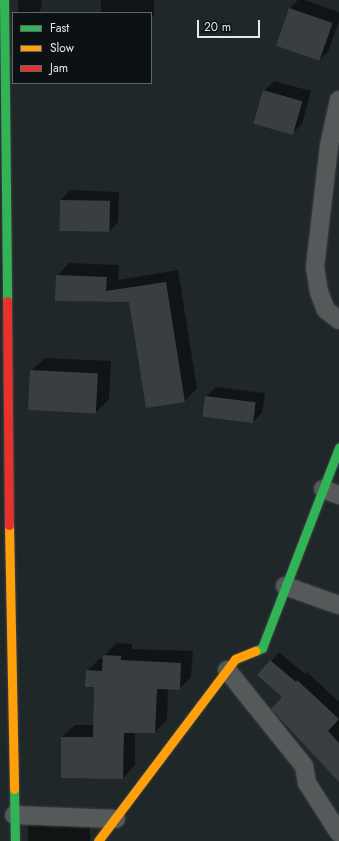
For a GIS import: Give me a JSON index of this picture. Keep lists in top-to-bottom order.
{
  "legend": ["Fast", "Slow", "Jam"],
  "scale_bar": "20 m"
}
